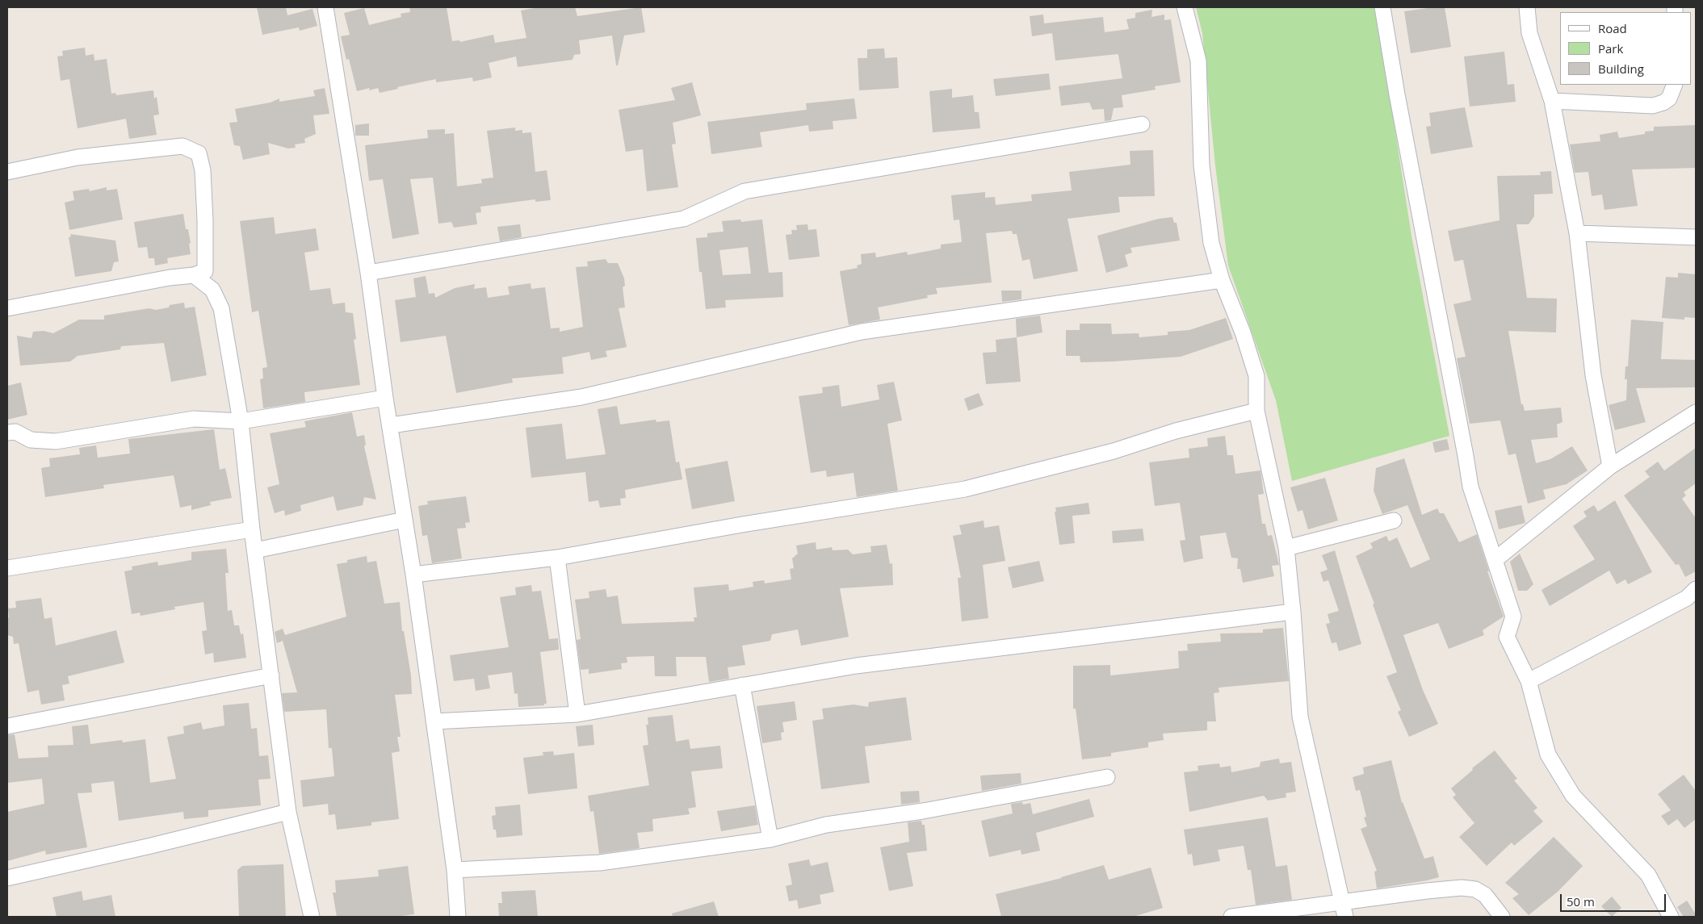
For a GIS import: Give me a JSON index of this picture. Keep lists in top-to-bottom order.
{
  "legend": ["Road", "Park", "Building"],
  "scale_bar": "50 m"
}
